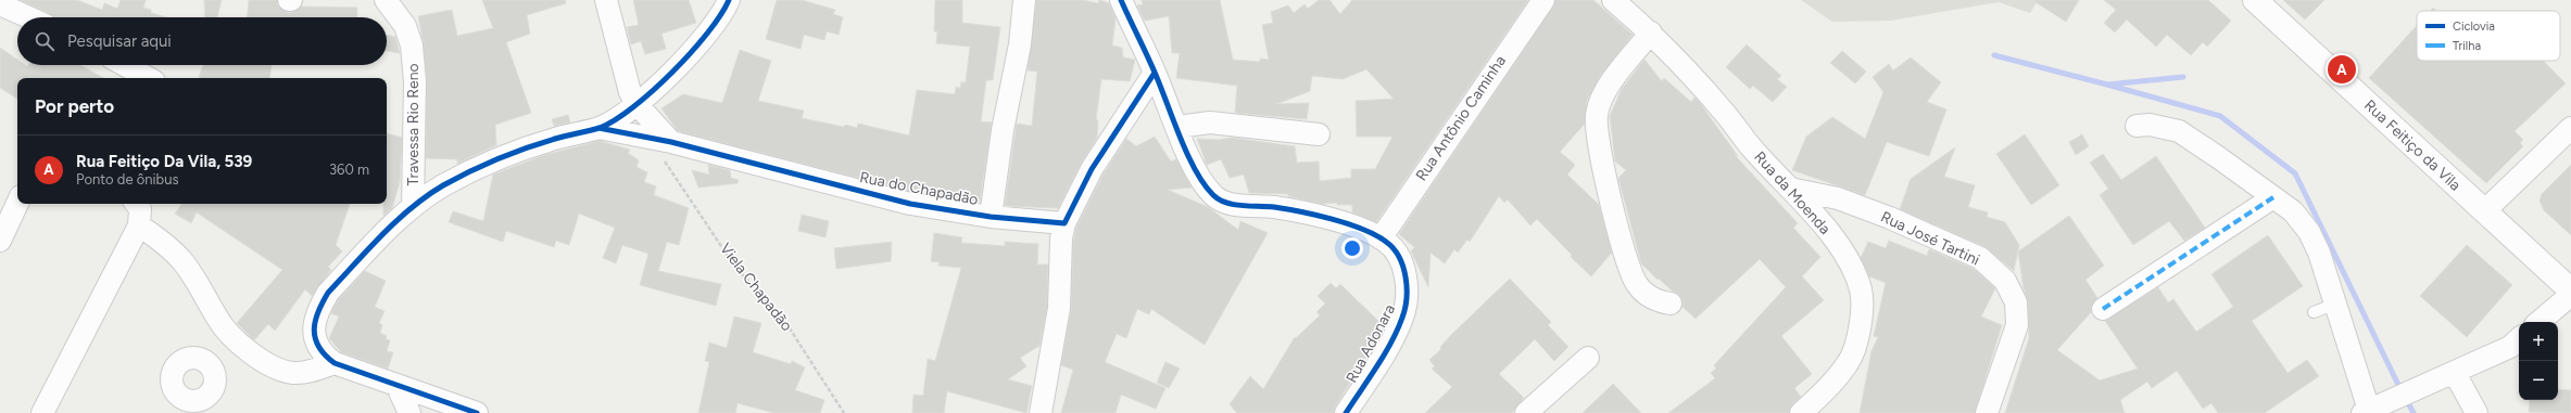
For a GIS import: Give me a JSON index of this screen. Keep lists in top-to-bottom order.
{
  "streets": {
    "street": [
      "Rua Antônio Caminha",
      "Travessa Rio Reno",
      "Rua Feitiço da Vila",
      "Rua do Chapadão",
      "Rua da Moenda",
      "Rua José Tartini",
      "Rua Adonara"
    ],
    "path": ["Viela Chapadão"]
  },
  "crossings": [
    ["Rua Antônio Caminha", "Rua Adonara"],
    ["Rua do Chapadão", "Viela Chapadão"],
    ["Rua da Moenda", "Rua José Tartini"]
  ],
  "legend": ["Ciclovia", "Trilha"],
  "page": {
    "search": "Pesquisar aqui",
    "pins": "A",
    "heading": "Por perto",
    "list": [
      {
        "mark": "A",
        "name": "Rua Feitiço Da Vila, 539",
        "note": "Ponto de ônibus",
        "value": "360 m"
      }
    ],
    "map_buttons": ["+", "−"]
  }
}
